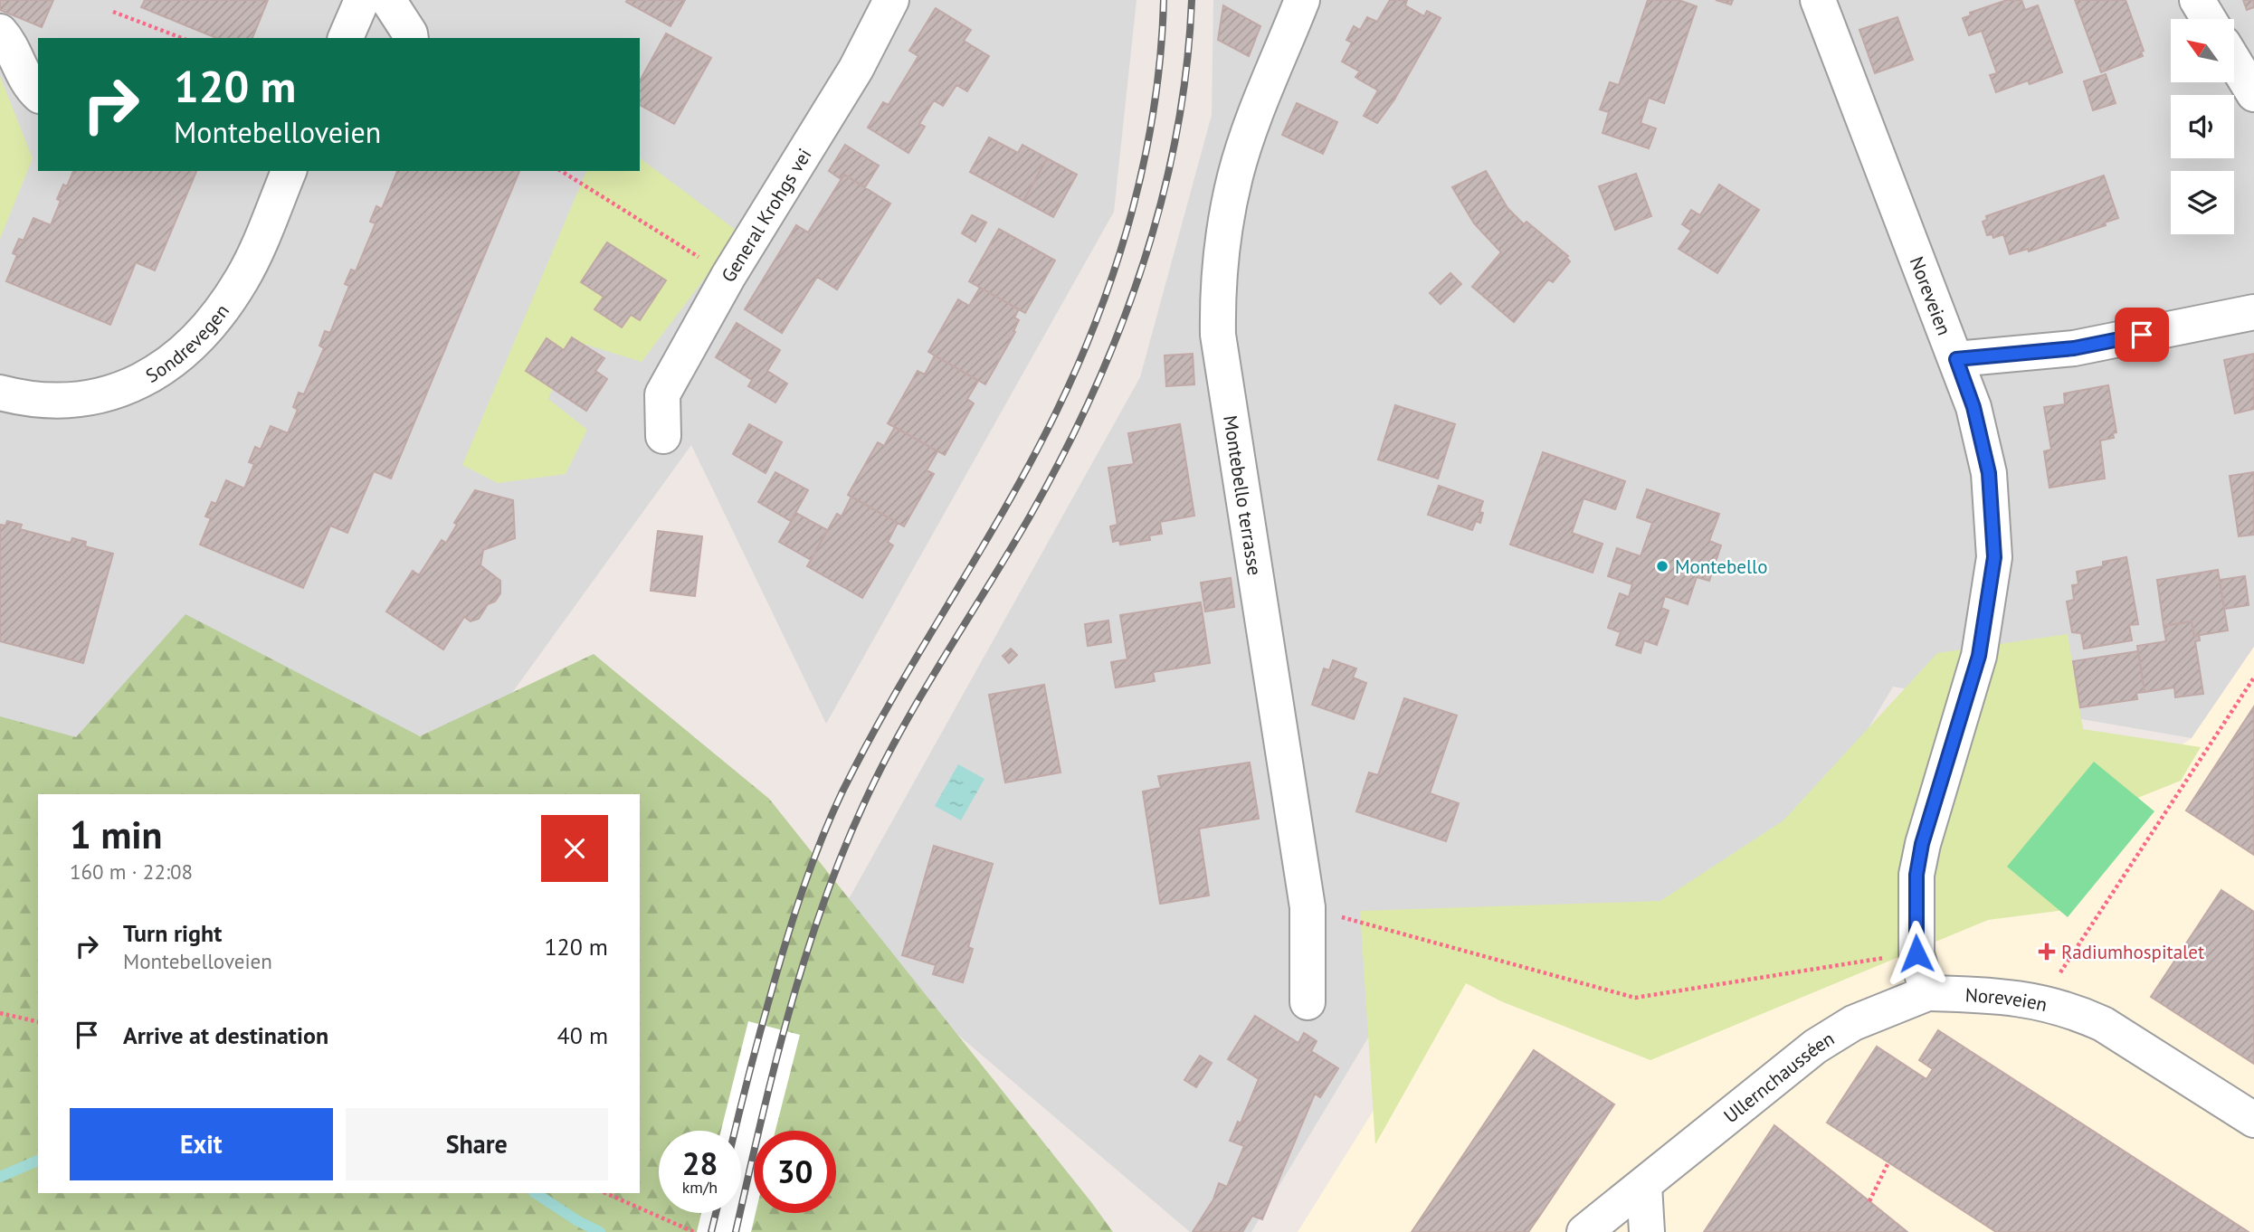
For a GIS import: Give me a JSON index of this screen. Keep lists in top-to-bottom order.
{
  "streets": {
    "street": [
      "General Krohgs vei",
      "Noreveien",
      "Sondrevegen",
      "Montebello terrasse",
      "Ullernchausséen"
    ]
  },
  "crossings": [
    ["Noreveien", "Ullernchausséen"]
  ],
  "places": {
    "other": ["Montebello"],
    "health": ["Radiumhospitalet"]
  },
  "north": "top left",
  "page": {
    "turn": ["120 m", "Montebelloveien"],
    "heading": ["1 min", "160 m · 22:08"],
    "list": [
      {
        "name": "Turn right",
        "note": "Montebelloveien",
        "value": "120 m"
      },
      {
        "name": "Arrive at destination",
        "value": "40 m"
      }
    ],
    "buttons": ["Exit", "Share"],
    "speed": "28 km/h",
    "limit": "30"
  }
}
